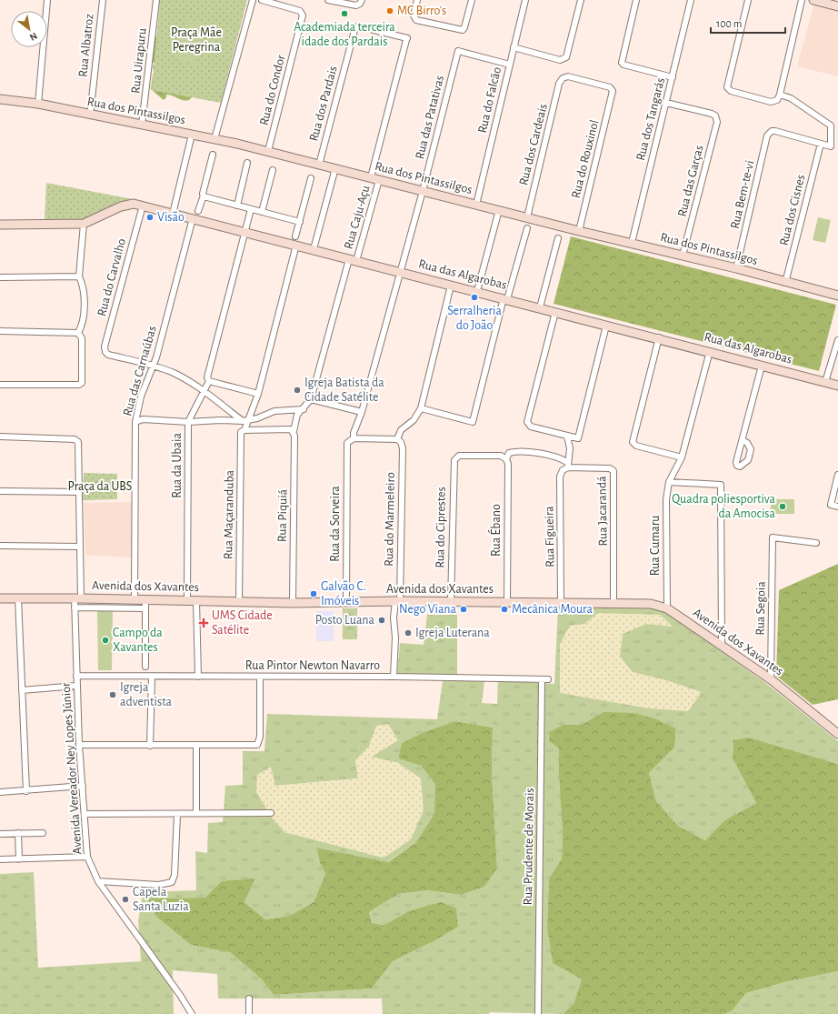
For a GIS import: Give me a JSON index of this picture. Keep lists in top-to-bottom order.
{
  "streets": {
    "street": [
      "Rua Albatroz",
      "Rua Uirapuru",
      "Rua do Condor",
      "Rua do Falcão",
      "Rua dos Pardais",
      "Rua dos Pintassilgos",
      "Rua das Patativas",
      "Rua dos Tangarás",
      "Rua dos Cardeais",
      "Rua do Rouxinol",
      "Rua das Garças",
      "Rua Bem-te-vi",
      "Rua dos Cisnes",
      "Rua Caju-Açu",
      "Rua das Algarobas",
      "Rua do Carvalho",
      "Rua das Carnaúbas",
      "Rua da Ubaia",
      "Rua Jacarandá",
      "Rua Maçaranduba",
      "Rua Piquiá",
      "Rua do Marmeleiro",
      "Rua da Sorveira",
      "Rua do Ciprestes",
      "Rua Ébano",
      "Rua Figueira",
      "Rua Cumaru",
      "Avenida dos Xavantes",
      "Rua Segoia",
      "Rua Pintor Newton Navarro",
      "Avenida Vereador Ney Lopes Júnior",
      "Rua Prudente de Morais"
    ]
  },
  "crossings": [
    ["Rua Albatroz", "Rua dos Pintassilgos"],
    ["Rua Uirapuru", "Rua dos Pintassilgos"],
    ["Rua do Condor", "Rua dos Pintassilgos"],
    ["Rua do Falcão", "Rua dos Pintassilgos"],
    ["Rua do Falcão", "Rua das Patativas"],
    ["Rua dos Pardais", "Rua dos Pintassilgos"],
    ["Rua dos Pardais", "Rua Caju-Açu"],
    ["Rua dos Pintassilgos", "Rua das Patativas"],
    ["Rua dos Pintassilgos", "Rua dos Tangarás"],
    ["Rua dos Pintassilgos", "Rua dos Cardeais"],
    ["Rua dos Pintassilgos", "Rua do Rouxinol"],
    ["Rua dos Pintassilgos", "Rua das Garças"],
    ["Rua dos Pintassilgos", "Rua Bem-te-vi"],
    ["Rua dos Pintassilgos", "Rua dos Cisnes"],
    ["Rua dos Pintassilgos", "Rua Caju-Açu"],
    ["Rua das Patativas", "Rua das Algarobas"],
    ["Rua dos Tangarás", "Rua das Garças"],
    ["Rua dos Cardeais", "Rua do Rouxinol"],
    ["Rua Bem-te-vi", "Rua dos Cisnes"],
    ["Rua Caju-Açu", "Rua das Algarobas"],
    ["Rua das Algarobas", "Rua do Carvalho"],
    ["Rua das Algarobas", "Rua das Carnaúbas"],
    ["Rua das Algarobas", "Rua da Ubaia"],
    ["Rua do Carvalho", "Rua das Carnaúbas"],
    ["Rua das Carnaúbas", "Avenida dos Xavantes"],
    ["Rua da Ubaia", "Avenida dos Xavantes"],
    ["Rua Jacarandá", "Rua Figueira"],
    ["Rua Jacarandá", "Avenida dos Xavantes"],
    ["Rua Maçaranduba", "Avenida dos Xavantes"],
    ["Rua Piquiá", "Avenida dos Xavantes"],
    ["Rua do Marmeleiro", "Avenida dos Xavantes"],
    ["Rua do Marmeleiro", "Rua Pintor Newton Navarro"],
    ["Rua da Sorveira", "Avenida dos Xavantes"],
    ["Rua do Ciprestes", "Rua Ébano"],
    ["Rua do Ciprestes", "Avenida dos Xavantes"],
    ["Rua Ébano", "Avenida dos Xavantes"],
    ["Rua Figueira", "Avenida dos Xavantes"],
    ["Rua Cumaru", "Avenida dos Xavantes"],
    ["Avenida dos Xavantes", "Rua Segoia"],
    ["Avenida dos Xavantes", "Avenida Vereador Ney Lopes Júnior"],
    ["Rua Pintor Newton Navarro", "Avenida Vereador Ney Lopes Júnior"],
    ["Rua Pintor Newton Navarro", "Rua Prudente de Morais"]
  ],
  "parks": ["Praça Mãe Peregrina", "Praça da UBS"],
  "places": {
    "other": [
      "MC Birro's",
      "Academiada terceira idade dos Pardais",
      "Visão",
      "Serralheria do João",
      "Igreja Batista da Cidade Satélite",
      "Quadra poliesportiva da Amocisa",
      "Galvão C. Imóveis",
      "Nego Viana",
      "Mecânica Moura",
      "Posto Luana",
      "Igreja Luterana",
      "Campo da Xavantes",
      "Igreja adventista",
      "Capela Santa Luzia"
    ],
    "health": ["UMS Cidade Satélite"]
  },
  "scale_bar": "100 m",
  "north": "bottom right"
}
